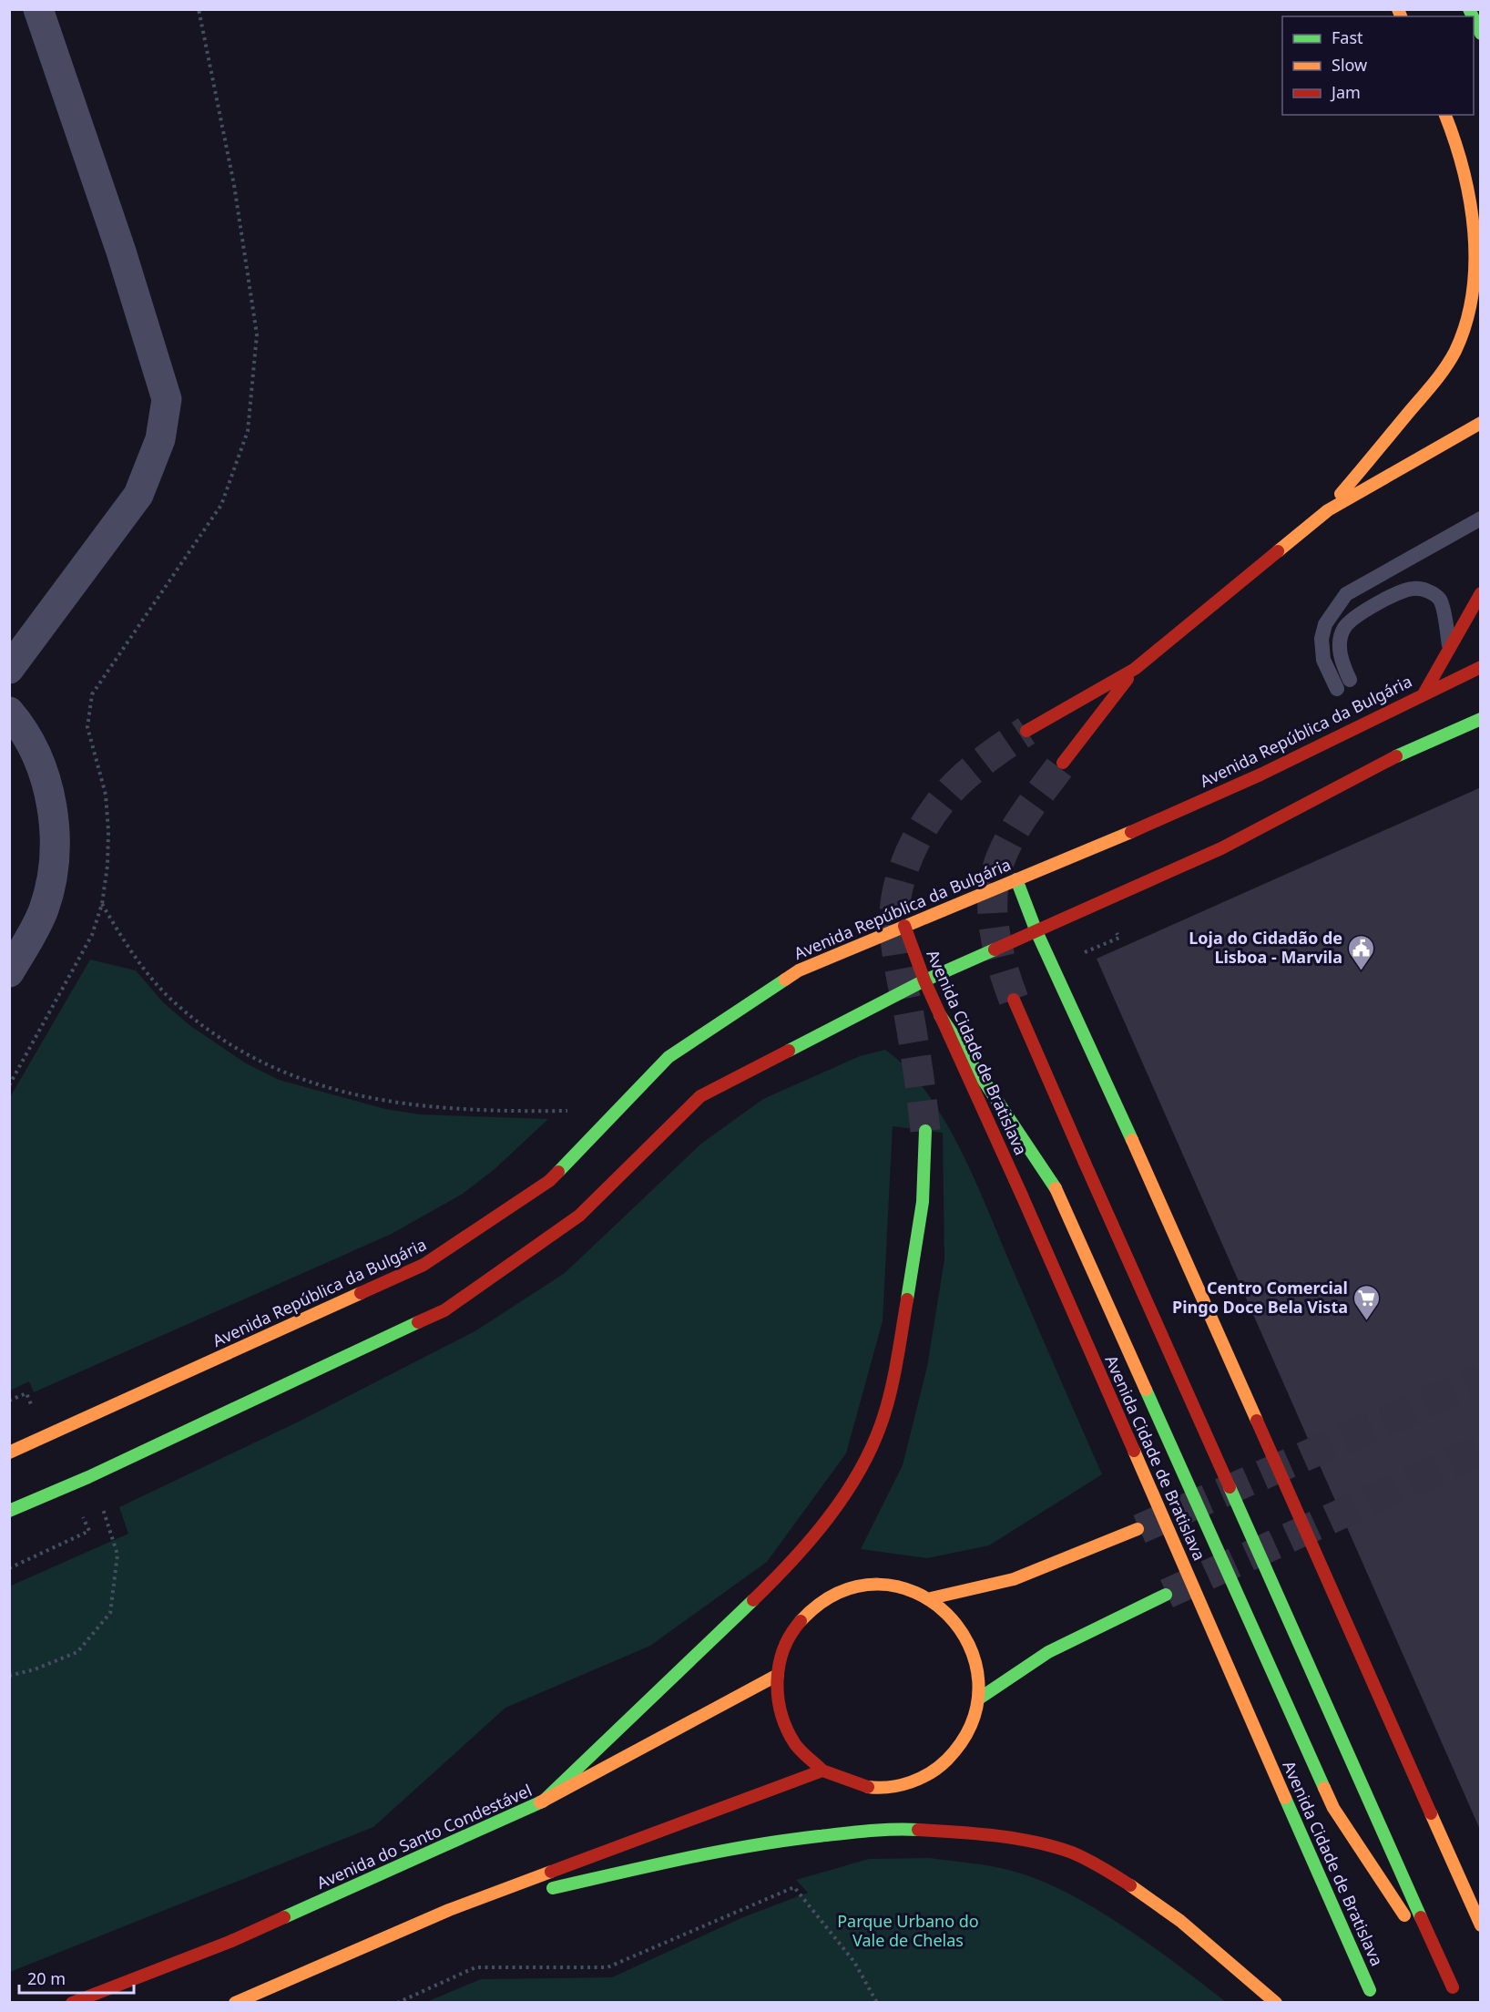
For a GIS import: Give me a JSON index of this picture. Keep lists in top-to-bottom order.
{
  "streets": {
    "main road": ["Avenida República da Bulgária", "Avenida Cidade de Bratislava", "Avenida do Santo Condestável"]
  },
  "crossings": [
    ["Avenida República da Bulgária", "Avenida Cidade de Bratislava"]
  ],
  "parks": ["Parque Urbano do Vale de Chelas"],
  "places": {
    "public building": ["Loja do Cidadão de Lisboa - Marvila"],
    "supermarket": ["Centro Comercial Pingo Doce Bela Vista"]
  },
  "legend": ["Fast", "Slow", "Jam"],
  "scale_bar": "20 m"
}
